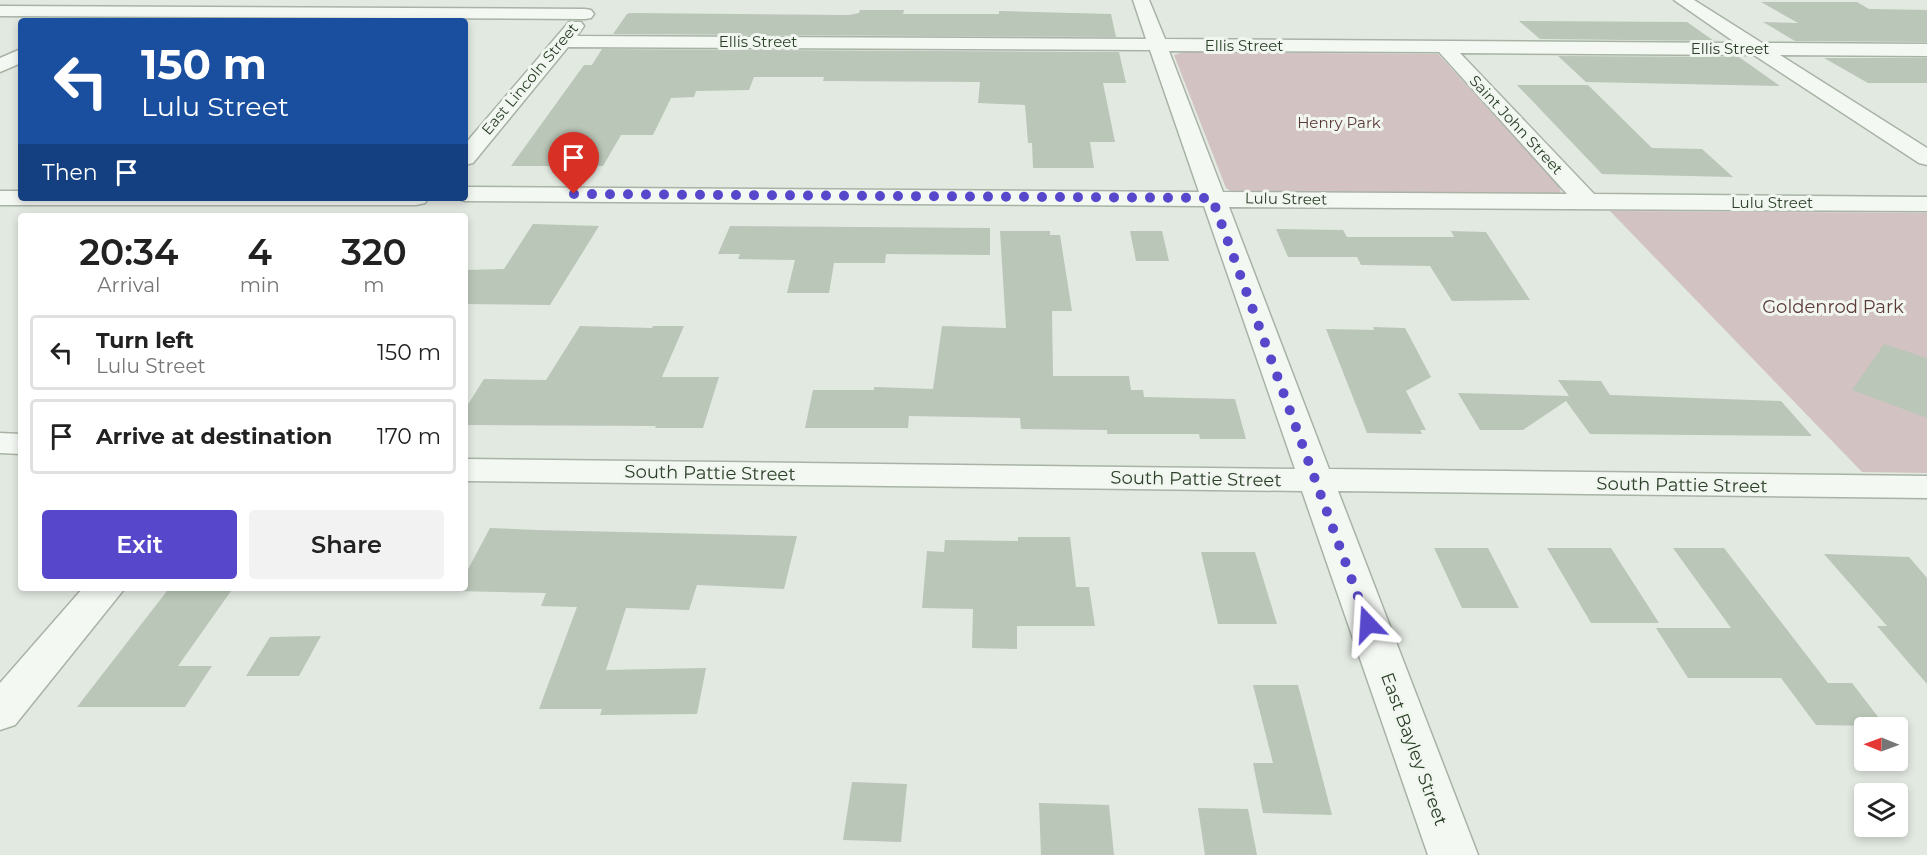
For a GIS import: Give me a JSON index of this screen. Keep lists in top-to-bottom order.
{
  "streets": {
    "street": [
      "Ellis Street",
      "East Lincoln Street",
      "Saint John Street",
      "Lulu Street",
      "South Pattie Street",
      "East Bayley Street"
    ]
  },
  "crossings": [
    ["Ellis Street", "East Lincoln Street"],
    ["Ellis Street", "Saint John Street"],
    ["Ellis Street", "East Bayley Street"],
    ["Saint John Street", "Lulu Street"],
    ["Lulu Street", "East Bayley Street"],
    ["South Pattie Street", "East Bayley Street"]
  ],
  "parks": ["Henry Park", "Goldenrod Park"],
  "north": "left",
  "page": {
    "turn": ["150 m", "Lulu Street"],
    "then": "Then",
    "eta": [
      "20:34",
      "Arrival",
      "4",
      "min",
      "320",
      "m"
    ],
    "list": [
      {
        "name": "Turn left",
        "note": "Lulu Street",
        "value": "150 m"
      },
      {
        "name": "Arrive at destination",
        "value": "170 m"
      }
    ],
    "buttons": ["Exit", "Share"]
  }
}
